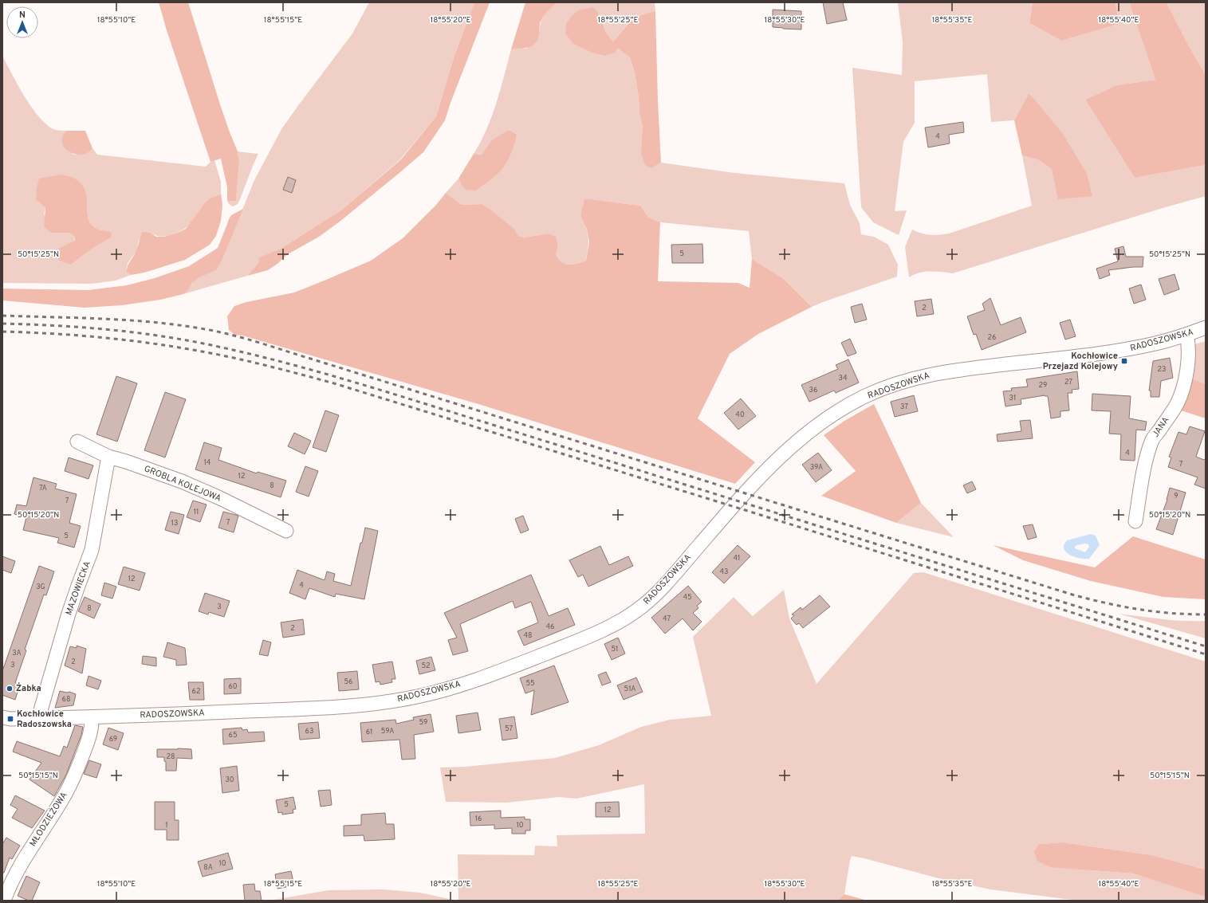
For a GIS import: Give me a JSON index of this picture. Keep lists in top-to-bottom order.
{
  "streets": {
    "street": [
      "RADOSZOWSKA",
      "JANA",
      "GROBLA KOLEJOWA",
      "MAZOWIECKA",
      "MŁODZIEŻOWA"
    ]
  },
  "crossings": [
    ["RADOSZOWSKA", "JANA"],
    ["RADOSZOWSKA", "MAZOWIECKA"],
    ["RADOSZOWSKA", "MŁODZIEŻOWA"],
    ["GROBLA KOLEJOWA", "MAZOWIECKA"]
  ],
  "places": {
    "transit": ["Kochłowice Przejazd Kolejowy", "Kochłowice Radoszowska"],
    "other": ["Żabka"]
  },
  "house_numbers": [
    "4",
    "5",
    "2",
    "26",
    "23",
    "34",
    "27",
    "29",
    "36",
    "31",
    "37",
    "40",
    "4",
    "14",
    "7",
    "39A",
    "12",
    "8",
    "7A",
    "9",
    "7",
    "11",
    "7",
    "13",
    "5",
    "41",
    "43",
    "12",
    "4",
    "3G",
    "45",
    "3",
    "8",
    "47",
    "46",
    "2",
    "48",
    "51",
    "3A",
    "2",
    "3",
    "52",
    "56",
    "55",
    "60",
    "51A",
    "62",
    "68",
    "59",
    "57",
    "63",
    "59A",
    "61",
    "65",
    "69",
    "28",
    "30",
    "5",
    "12",
    "16",
    "1",
    "10",
    "10",
    "8A"
  ],
  "north": "top",
  "coordinates": [
    "18°55'10\"E",
    "18°55'15\"E",
    "18°55'20\"E",
    "18°55'25\"E",
    "18°55'30\"E",
    "18°55'35\"E",
    "18°55'40\"E",
    "50°15'25\"N",
    "50°15'20\"N",
    "50°15'15\"N"
  ]
}
